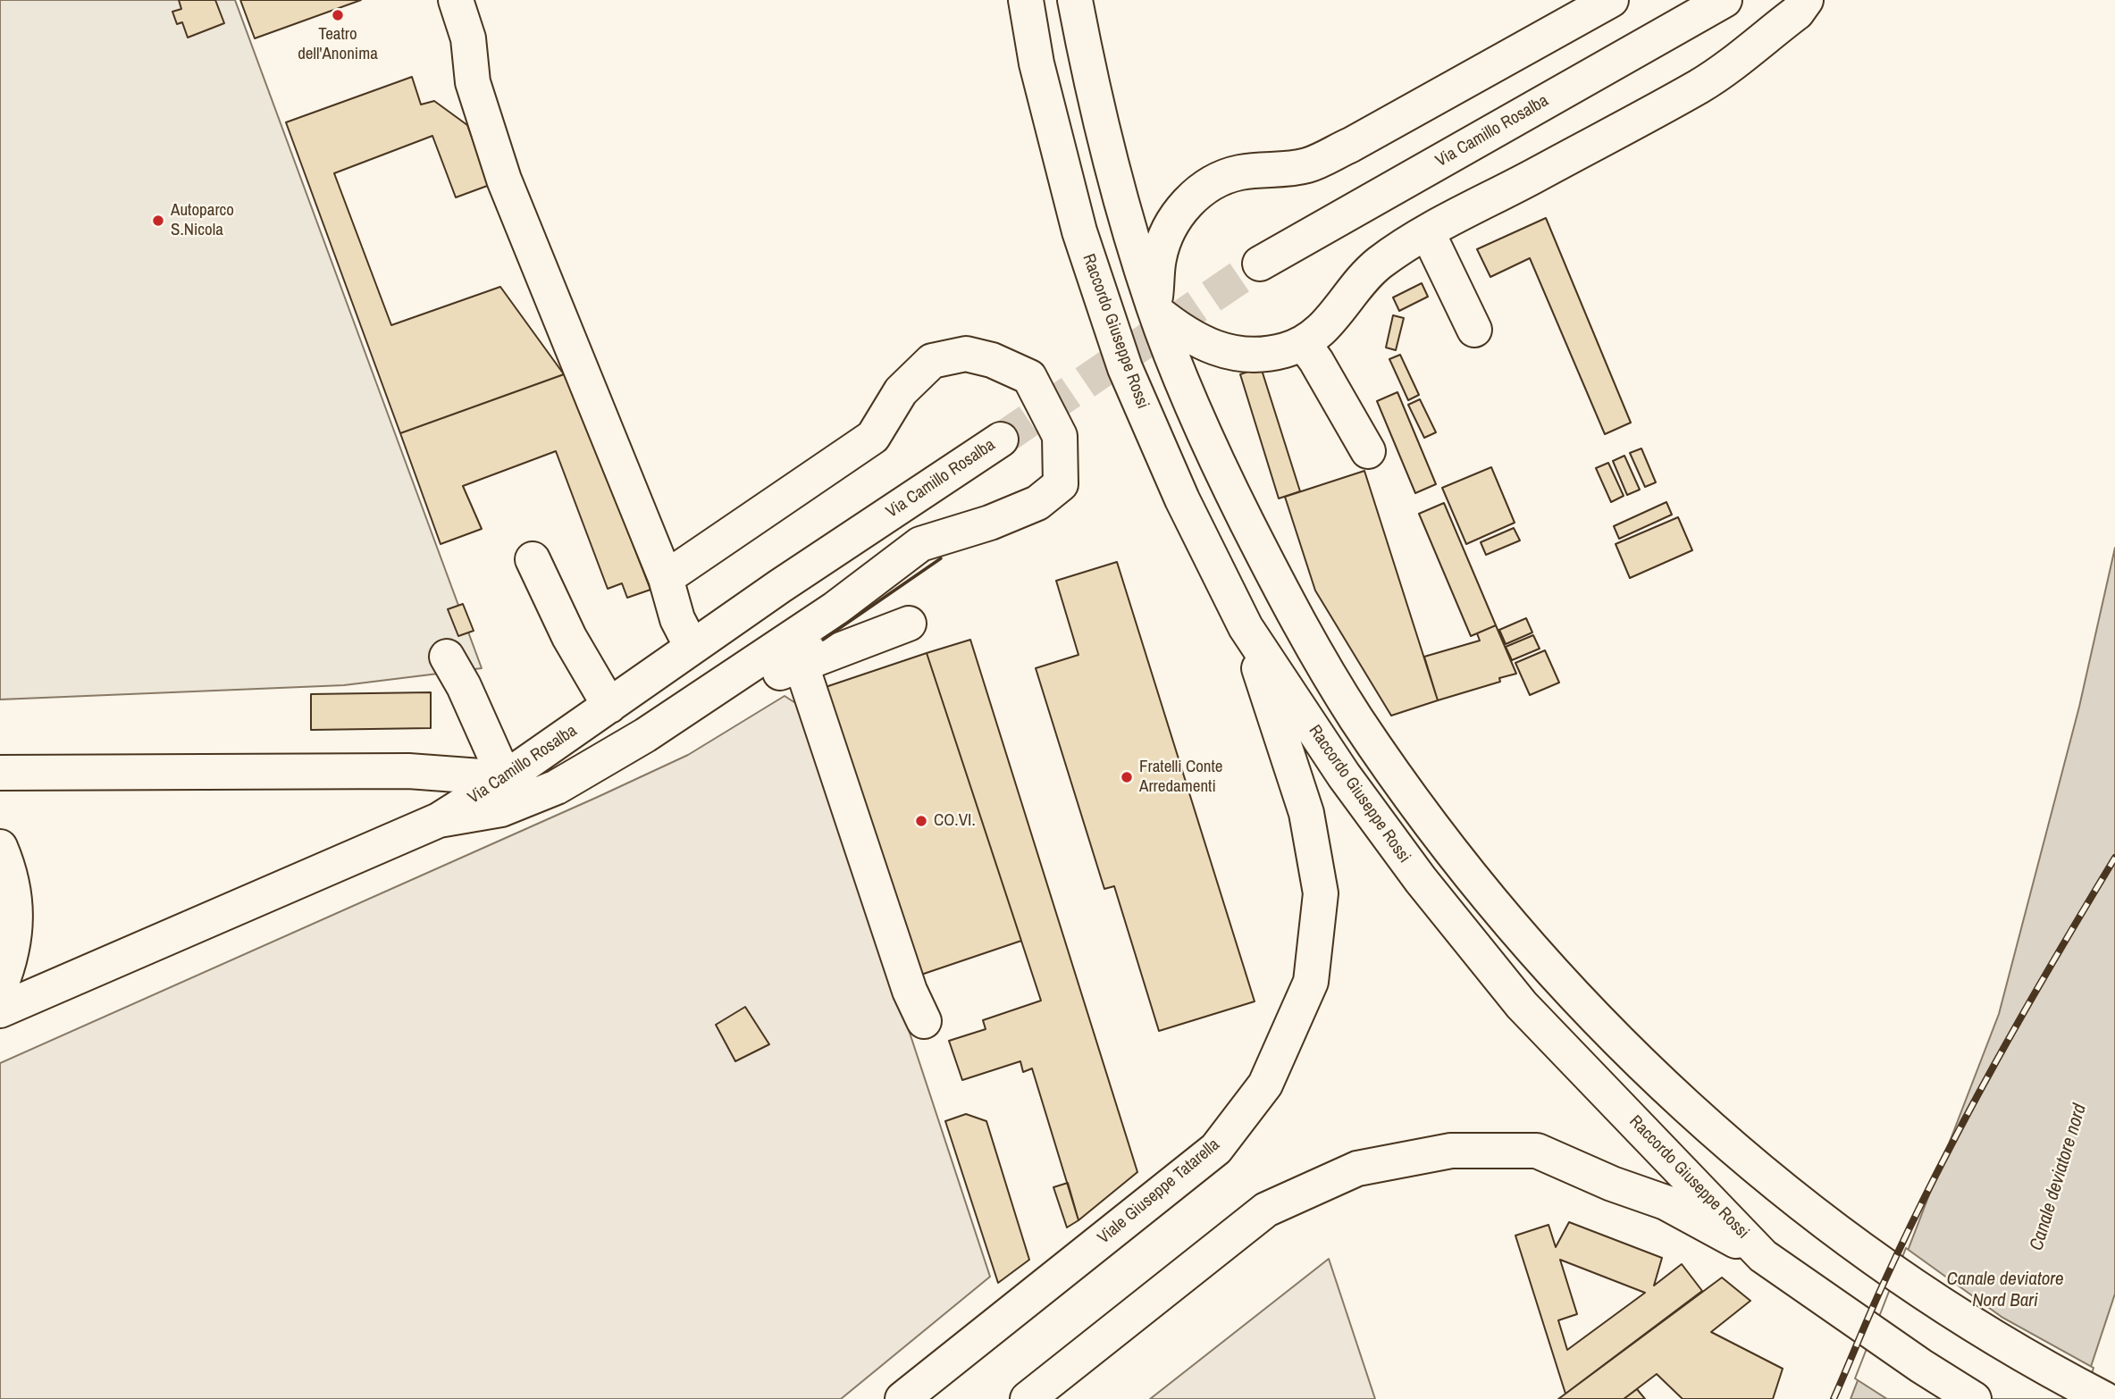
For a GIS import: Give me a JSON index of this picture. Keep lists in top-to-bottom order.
{
  "streets": {
    "main road": ["Via Camillo Rosalba", "Raccordo Giuseppe Rossi", "Viale Giuseppe Tatarella"]
  },
  "crossings": [
    ["Raccordo Giuseppe Rossi", "Viale Giuseppe Tatarella"]
  ],
  "water": ["Canale deviatore nord", "Canale deviatore Nord Bari"],
  "places": [
    "Teatro dell'Anonima",
    "Autoparco S.Nicola",
    "Fratelli Conte Arredamenti",
    "CO.VI."
  ]
}
